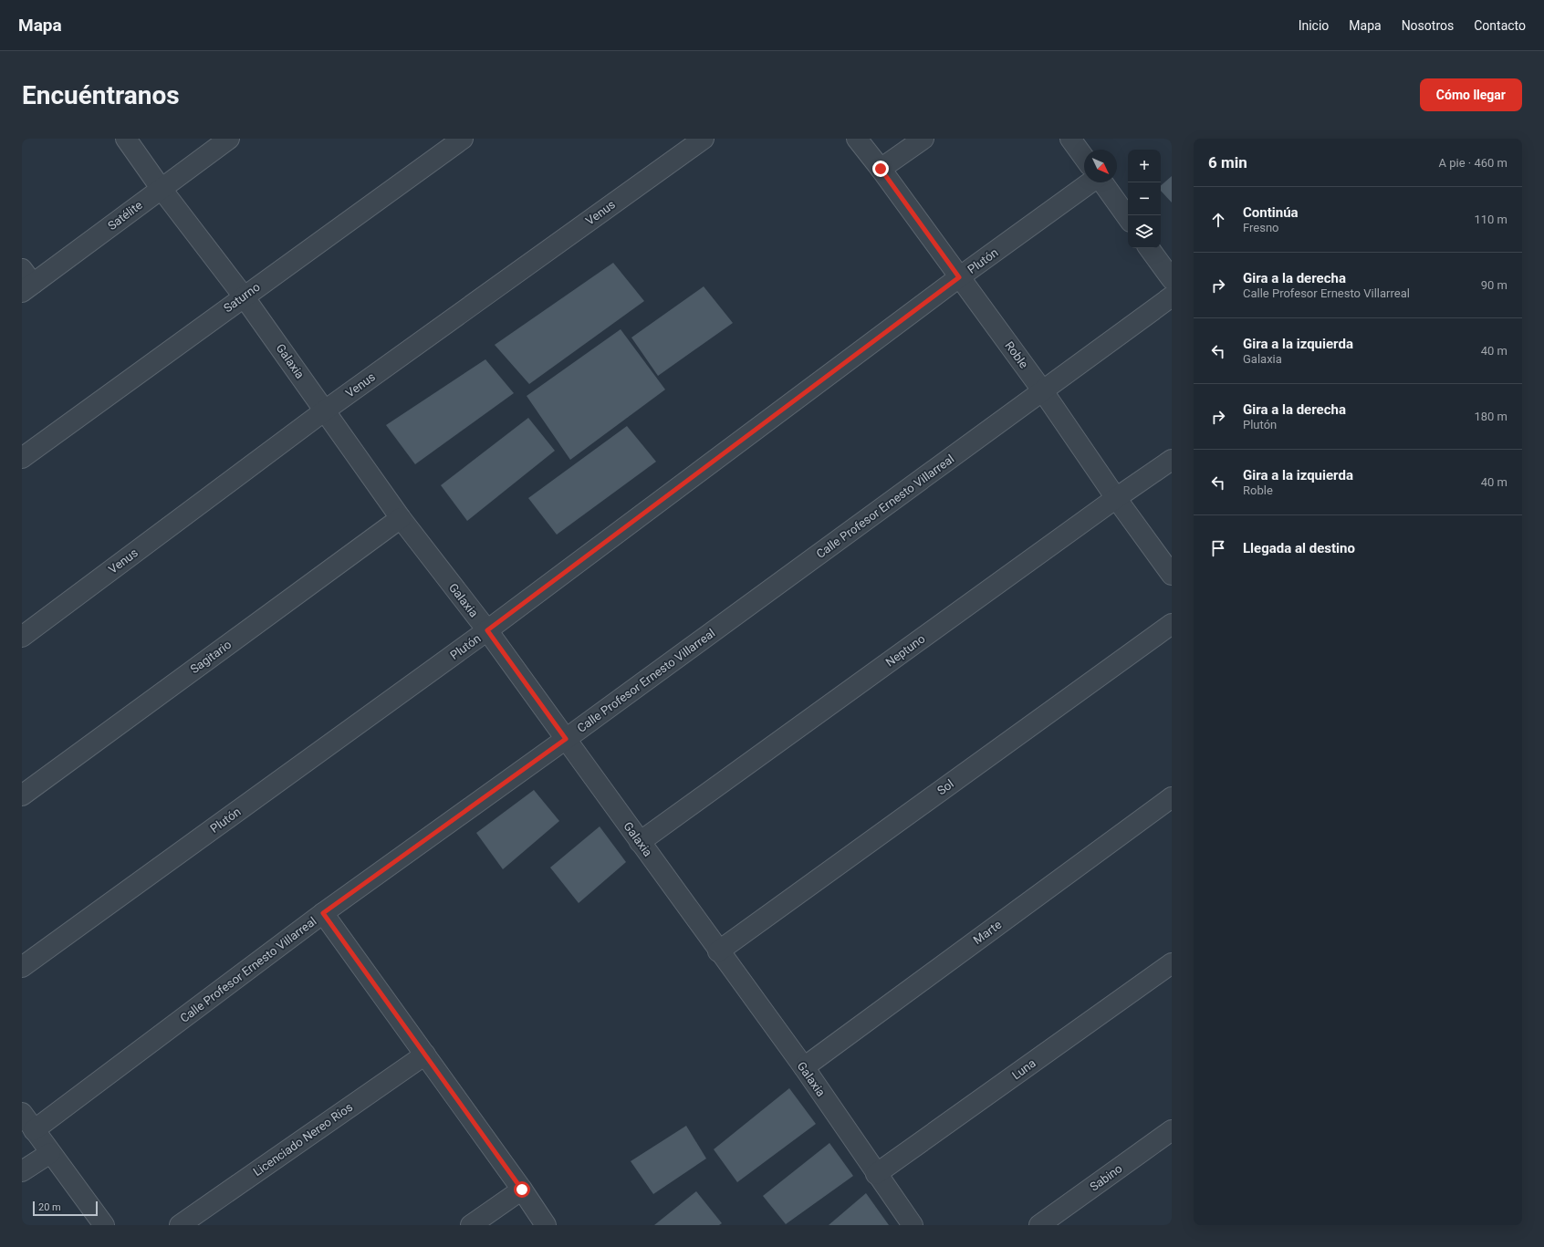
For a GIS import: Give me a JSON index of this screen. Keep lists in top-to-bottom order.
{
  "streets": {
    "street": [
      "Venus",
      "Satélite",
      "Plutón",
      "Saturno",
      "Roble",
      "Galaxia",
      "Calle Profesor Ernesto Villarreal",
      "Neptuno",
      "Sagitario",
      "Sol",
      "Marte",
      "Luna",
      "Licenciado Nereo Ríos",
      "Sabino"
    ]
  },
  "crossings": [
    ["Venus", "Galaxia"],
    ["Satélite", "Galaxia"],
    ["Plutón", "Roble"],
    ["Plutón", "Galaxia"],
    ["Saturno", "Galaxia"],
    ["Roble", "Calle Profesor Ernesto Villarreal"],
    ["Roble", "Neptuno"],
    ["Galaxia", "Calle Profesor Ernesto Villarreal"],
    ["Galaxia", "Neptuno"],
    ["Galaxia", "Sagitario"],
    ["Galaxia", "Sol"],
    ["Galaxia", "Marte"],
    ["Galaxia", "Luna"]
  ],
  "scale_bar": "20 m",
  "north": "bottom right",
  "page": {
    "header": "Mapa",
    "nav": [
      "Inicio",
      "Mapa",
      "Nosotros",
      "Contacto"
    ],
    "buttons": "Cómo llegar",
    "title": "Encuéntranos",
    "heading": ["6 min", "A pie · 460 m"],
    "map_buttons": ["+", "−"],
    "list": [
      ["Continúa", "Fresno", "110 m"],
      ["Gira a la derecha", "Calle Profesor Ernesto Villarreal", "90 m"],
      ["Gira a la izquierda", "Galaxia", "40 m"],
      ["Gira a la derecha", "Plutón", "180 m"],
      ["Gira a la izquierda", "Roble", "40 m"],
      "Llegada al destino"
    ],
    "scale": "20 m"
  }
}
